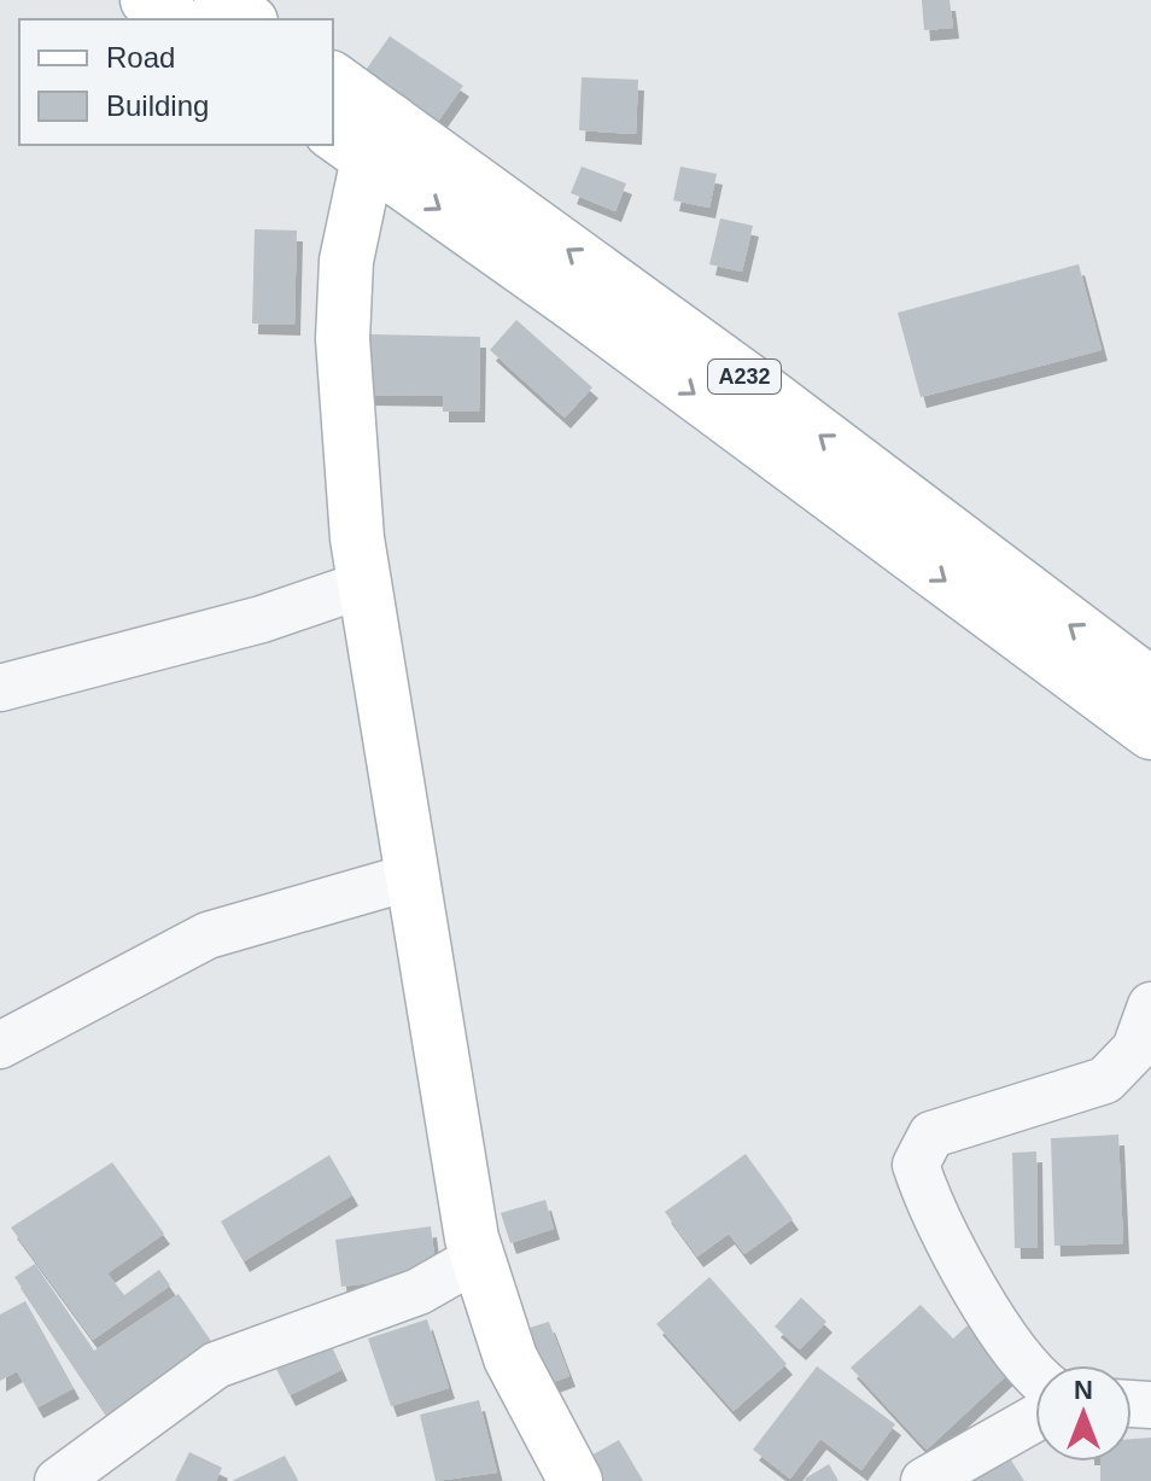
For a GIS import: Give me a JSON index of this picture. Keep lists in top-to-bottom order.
{
  "streets": {
    "main road": ["A232"]
  },
  "legend": ["Road", "Building"],
  "north": "top"
}
